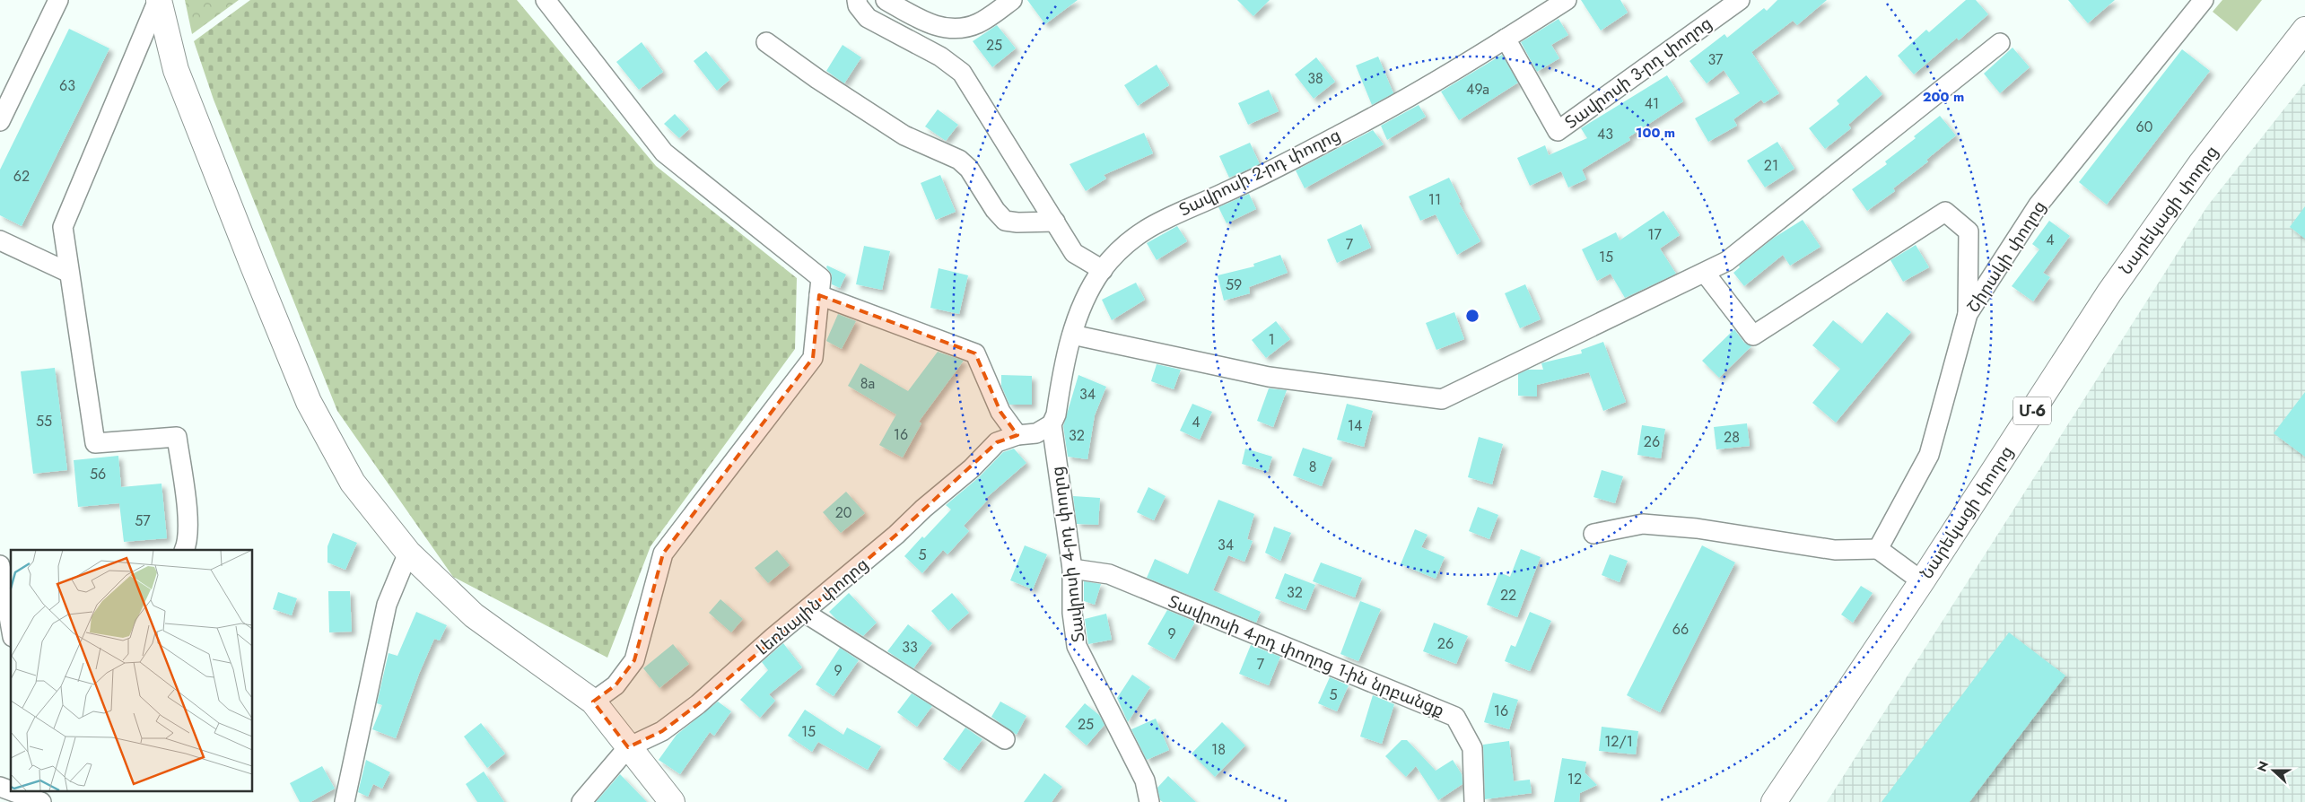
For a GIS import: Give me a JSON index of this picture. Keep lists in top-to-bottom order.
{
  "streets": {
    "main road": ["Նարեկացի փողոց", "Մ-6"],
    "street": [
      "Տավրոսի 3-րդ փողոց",
      "Տավրոսի 2-րդ փողոց",
      "Շիրակի փողոց",
      "Տավրոսի 4-րդ փողոց",
      "Լեռնային փողոց",
      "Տավրոսի 4-րդ փողոց 1-ին նրբանցք"
    ]
  },
  "crossings": [
    ["Տավրոսի 3-րդ փողոց", "Տավրոսի 2-րդ փողոց"],
    ["Տավրոսի 2-րդ փողոց", "Տավրոսի 4-րդ փողոց"],
    ["Տավրոսի 2-րդ փողոց", "Լեռնային փողոց"],
    ["Տավրոսի 4-րդ փողոց", "Լեռնային փողոց"],
    ["Տավրոսի 4-րդ փողոց", "Տավրոսի 4-րդ փողոց 1-ին նրբանցք"]
  ],
  "house_numbers": [
    "25",
    "37",
    "38",
    "63",
    "49a",
    "41",
    "60",
    "43",
    "21",
    "62",
    "11",
    "17",
    "4",
    "7",
    "15",
    "59",
    "1",
    "8a",
    "34",
    "55",
    "4",
    "14",
    "16",
    "32",
    "28",
    "26",
    "8",
    "56",
    "20",
    "57",
    "34",
    "5",
    "32",
    "22",
    "66",
    "9",
    "26",
    "33",
    "7",
    "9",
    "5",
    "16",
    "25",
    "15",
    "12/1",
    "18",
    "12"
  ],
  "north": "left",
  "rings": ["200 m", "100 m"]
}
